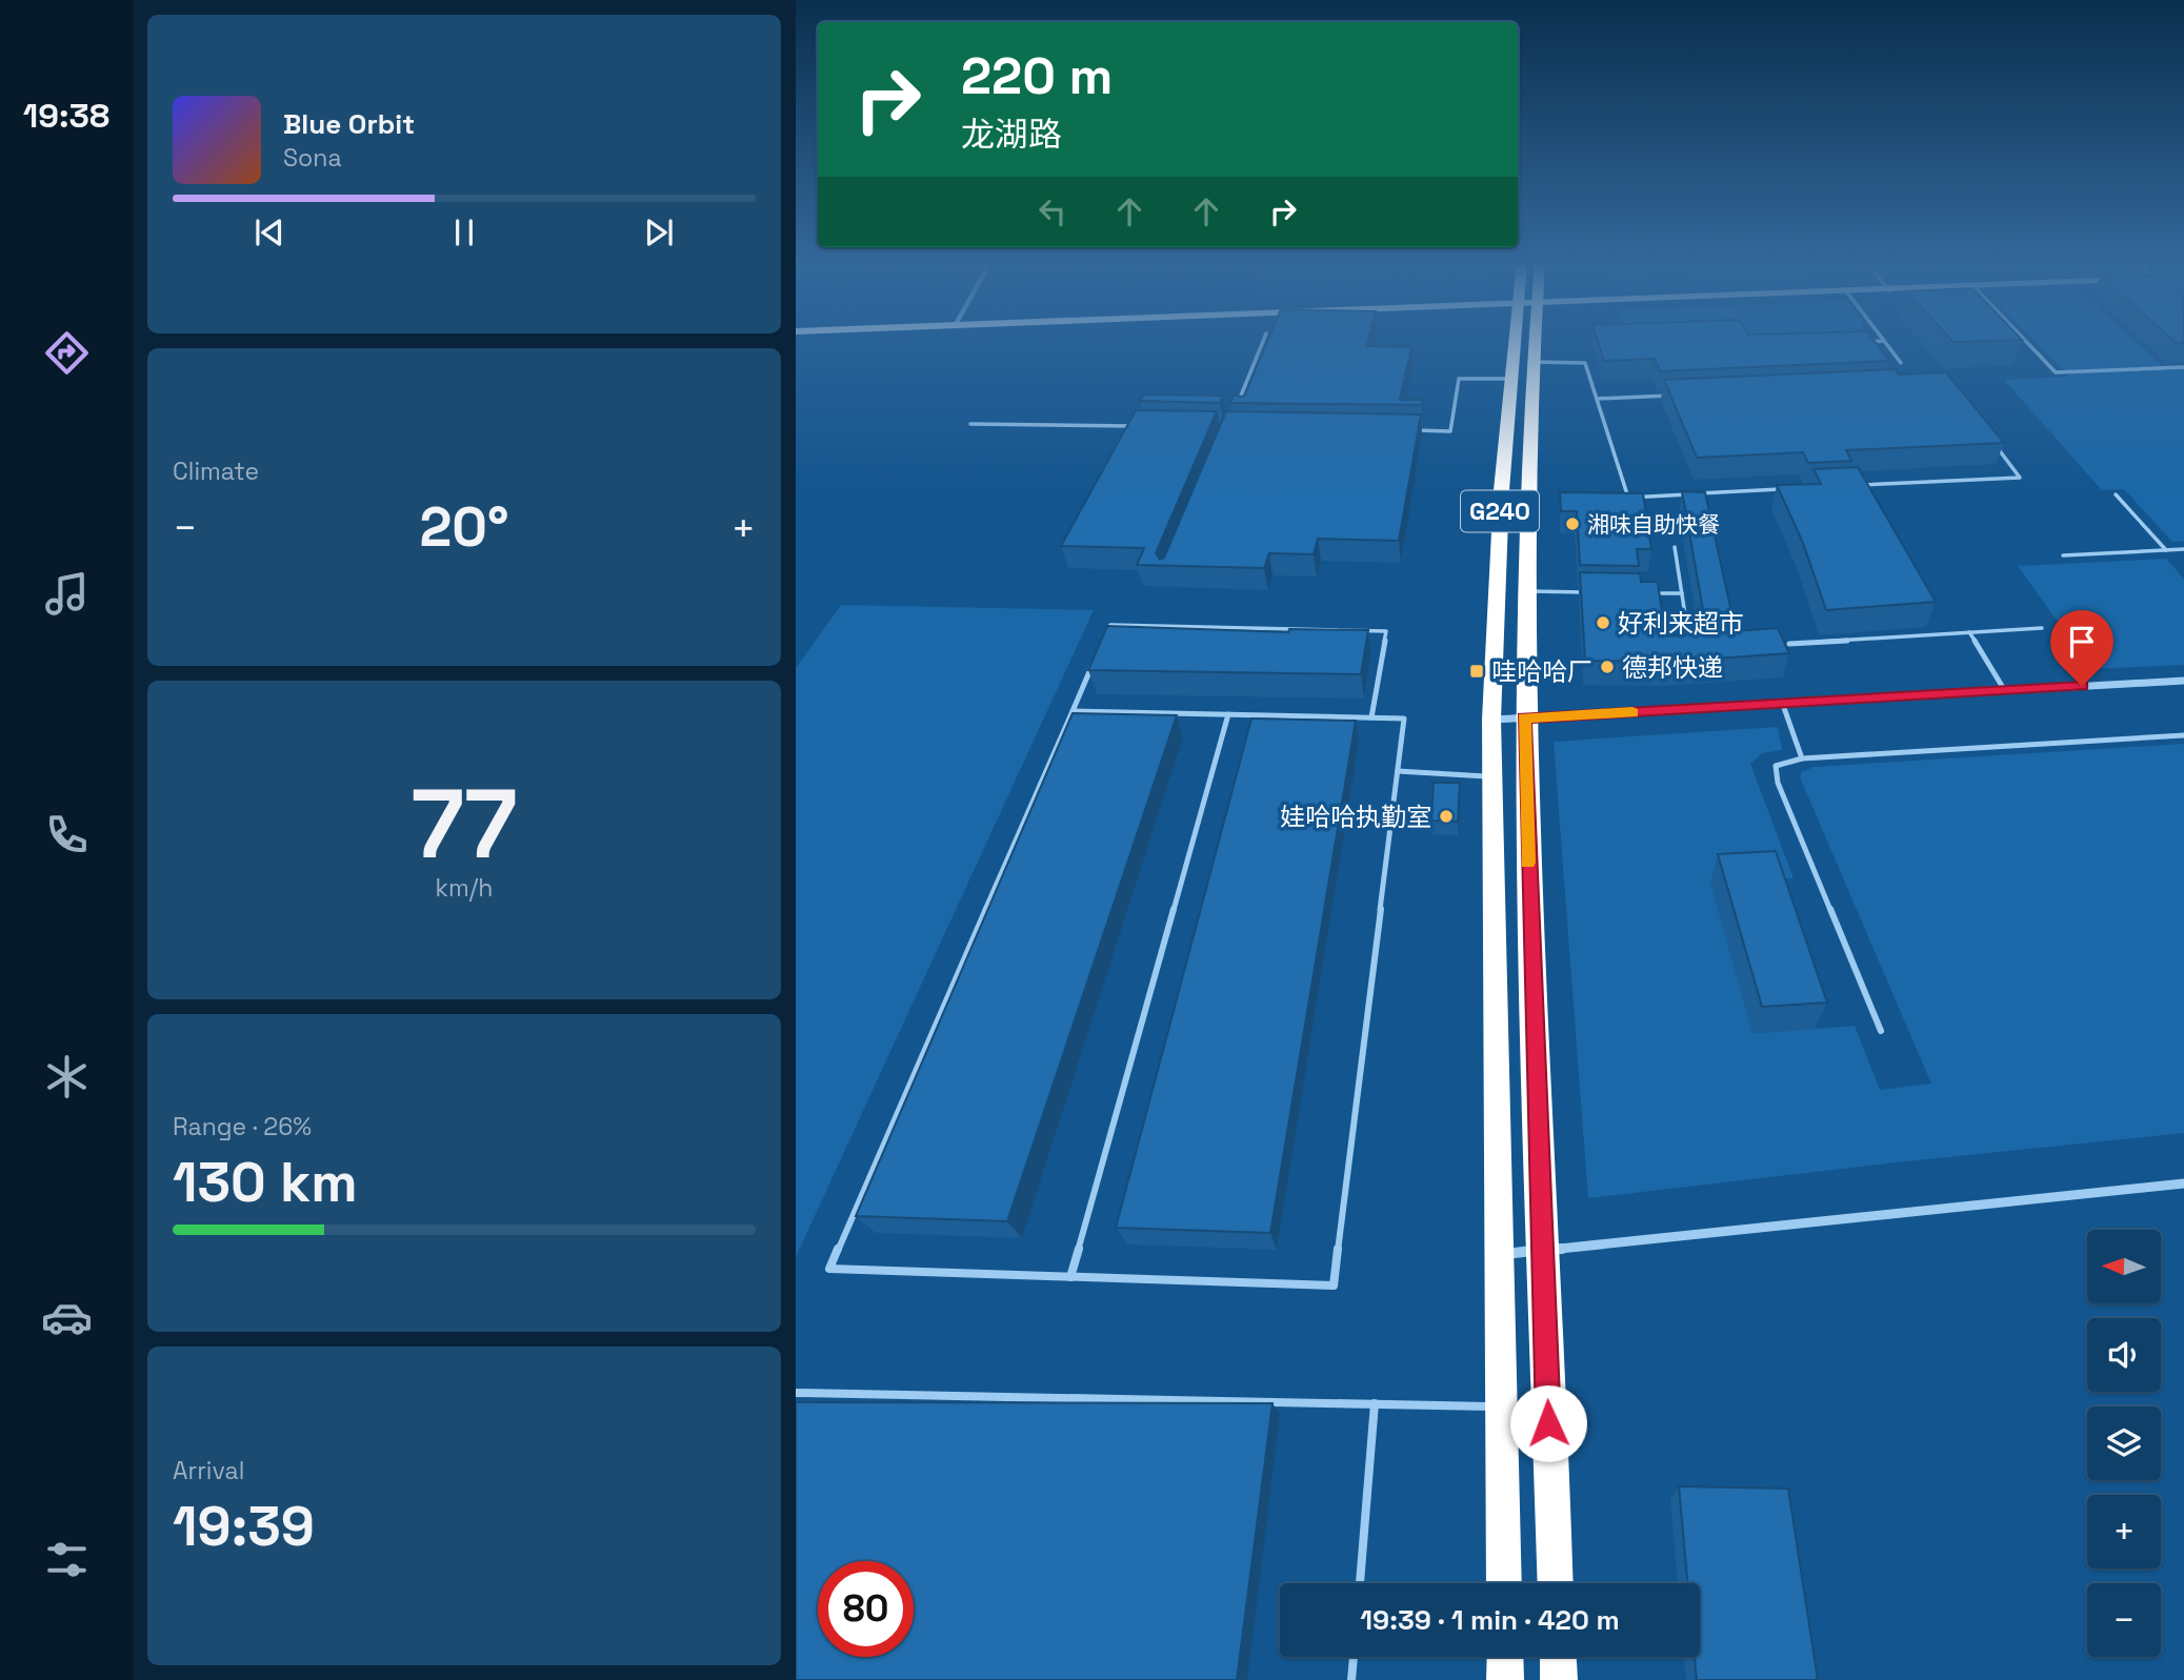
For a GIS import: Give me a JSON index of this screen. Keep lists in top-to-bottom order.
{
  "streets": {
    "highway": ["G240"]
  },
  "places": {
    "other": [
      "湘味自助快餐",
      "好利来超市",
      "德邦快递",
      "娃哈哈执勤室"
    ],
    "transit": ["哇哈哈厂"]
  },
  "north": "left",
  "page": {
    "tabs": "19:38",
    "turn": ["220 m", "龙湖路"],
    "song": ["Blue Orbit", "Sona"],
    "tile": [
      "Climate",
      ["77", "km/h"],
      ["Range · 26%", "130 km"],
      ["Arrival", "19:39"]
    ],
    "heat": ["−", "20°", "+"],
    "map_buttons": ["+", "−"],
    "limit": "80",
    "trip": "19:39 · 1 min · 420 m"
  }
}
